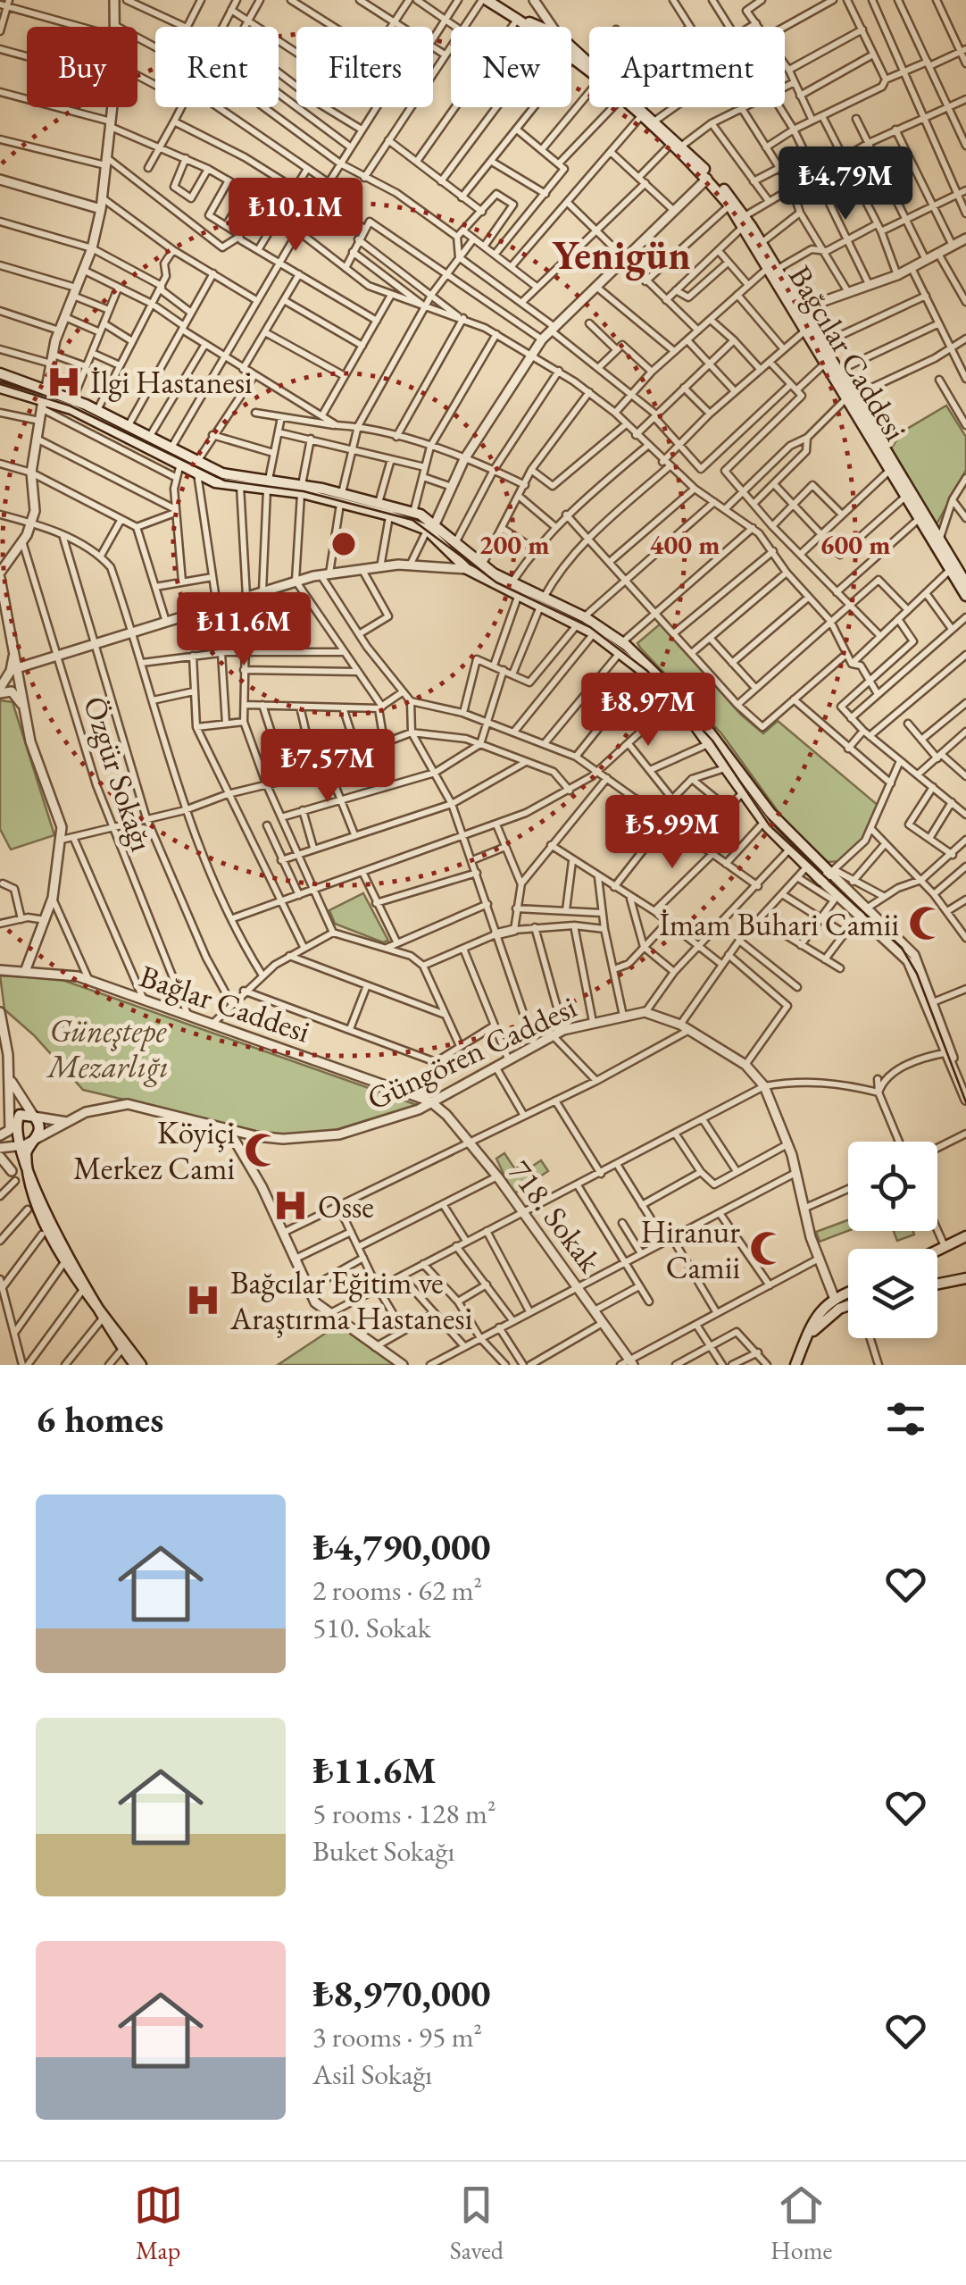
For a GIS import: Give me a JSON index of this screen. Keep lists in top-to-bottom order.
{
  "streets": {
    "main road": ["Bağcılar Caddesi"],
    "street": [
      "Özgür Sokağı",
      "Bağlar Caddesi",
      "Güngören Caddesi",
      "718. Sokak"
    ]
  },
  "crossings": [
    ["Özgür Sokağı", "Bağlar Caddesi"],
    ["Bağlar Caddesi", "Güngören Caddesi"],
    ["Bağlar Caddesi", "718. Sokak"],
    ["Güngören Caddesi", "718. Sokak"]
  ],
  "districts": ["Yenigün"],
  "parks": ["Güneştepe Mezarlığı"],
  "places": {
    "hospital": ["İlgi Hastanesi", "Osse", "Bağcılar Eğitim ve Araştırma Hastanesi"],
    "mosque": ["İmam Buhari Camii", "Köyiçi Merkez Cami", "Hiranur Camii"]
  },
  "page": {
    "chip": [
      "Buy",
      "Rent",
      "Filters",
      "New",
      "Apartment"
    ],
    "price": [
      "₺4.79M",
      "₺10.1M",
      "₺11.6M",
      "₺8.97M",
      "₺7.57M",
      "₺5.99M"
    ],
    "heading": "6 homes",
    "list": [
      {
        "name": "₺4,790,000",
        "note": "2 rooms · 62 m² · 510. Sokak"
      },
      {
        "name": "₺11.6M",
        "note": "5 rooms · 128 m² · Buket Sokağı"
      },
      {
        "name": "₺8,970,000",
        "note": "3 rooms · 95 m² · Asil Sokağı"
      }
    ],
    "tabs": ["Map", "Saved", "Home"]
  },
  "rings": ["200 m", "400 m", "600 m"]
}
